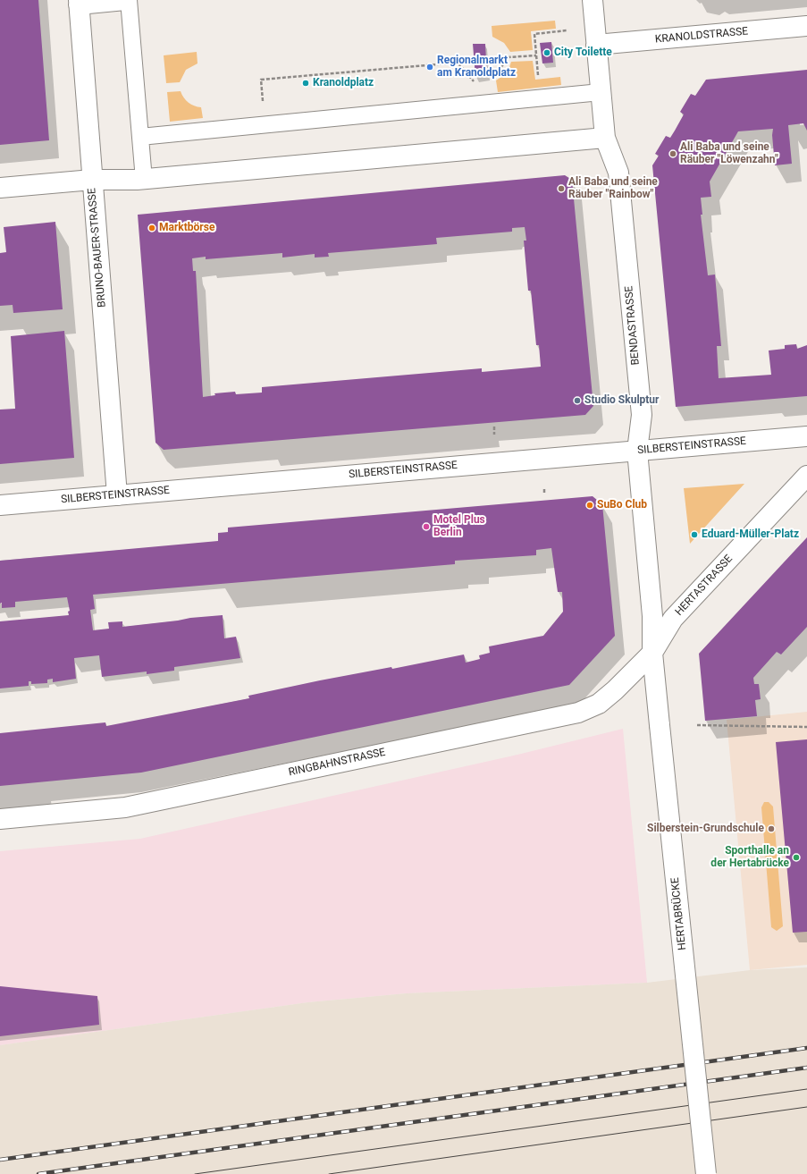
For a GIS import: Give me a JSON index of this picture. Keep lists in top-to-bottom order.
{
  "streets": {
    "street": [
      "KRANOLDSTRASSE",
      "BRUNO-BAUER-STRASSE",
      "BENDASTRASSE",
      "SILBERSTEINSTRASSE",
      "HERTASTRASSE",
      "RINGBAHNSTRASSE",
      "HERTABRÜCKE"
    ]
  },
  "crossings": [
    ["KRANOLDSTRASSE", "BENDASTRASSE"],
    ["BRUNO-BAUER-STRASSE", "SILBERSTEINSTRASSE"],
    ["BENDASTRASSE", "SILBERSTEINSTRASSE"],
    ["BENDASTRASSE", "HERTASTRASSE"],
    ["BENDASTRASSE", "RINGBAHNSTRASSE"],
    ["BENDASTRASSE", "HERTABRÜCKE"],
    ["HERTASTRASSE", "RINGBAHNSTRASSE"],
    ["HERTASTRASSE", "HERTABRÜCKE"],
    ["RINGBAHNSTRASSE", "HERTABRÜCKE"]
  ],
  "places": [
    "City Toilette",
    "Regionalmarkt am Kranoldplatz",
    "Kranoldplatz",
    "Ali Baba und seine Räuber \"Löwenzahn\"",
    "Ali Baba und seine Räuber \"Rainbow\"",
    "Marktbörse",
    "Studio Skulptur",
    "SuBo Club",
    "Motel Plus Berlin",
    "Eduard-Müller-Platz",
    "Silberstein-Grundschule",
    "Sporthalle an der Hertabrücke"
  ]
}
